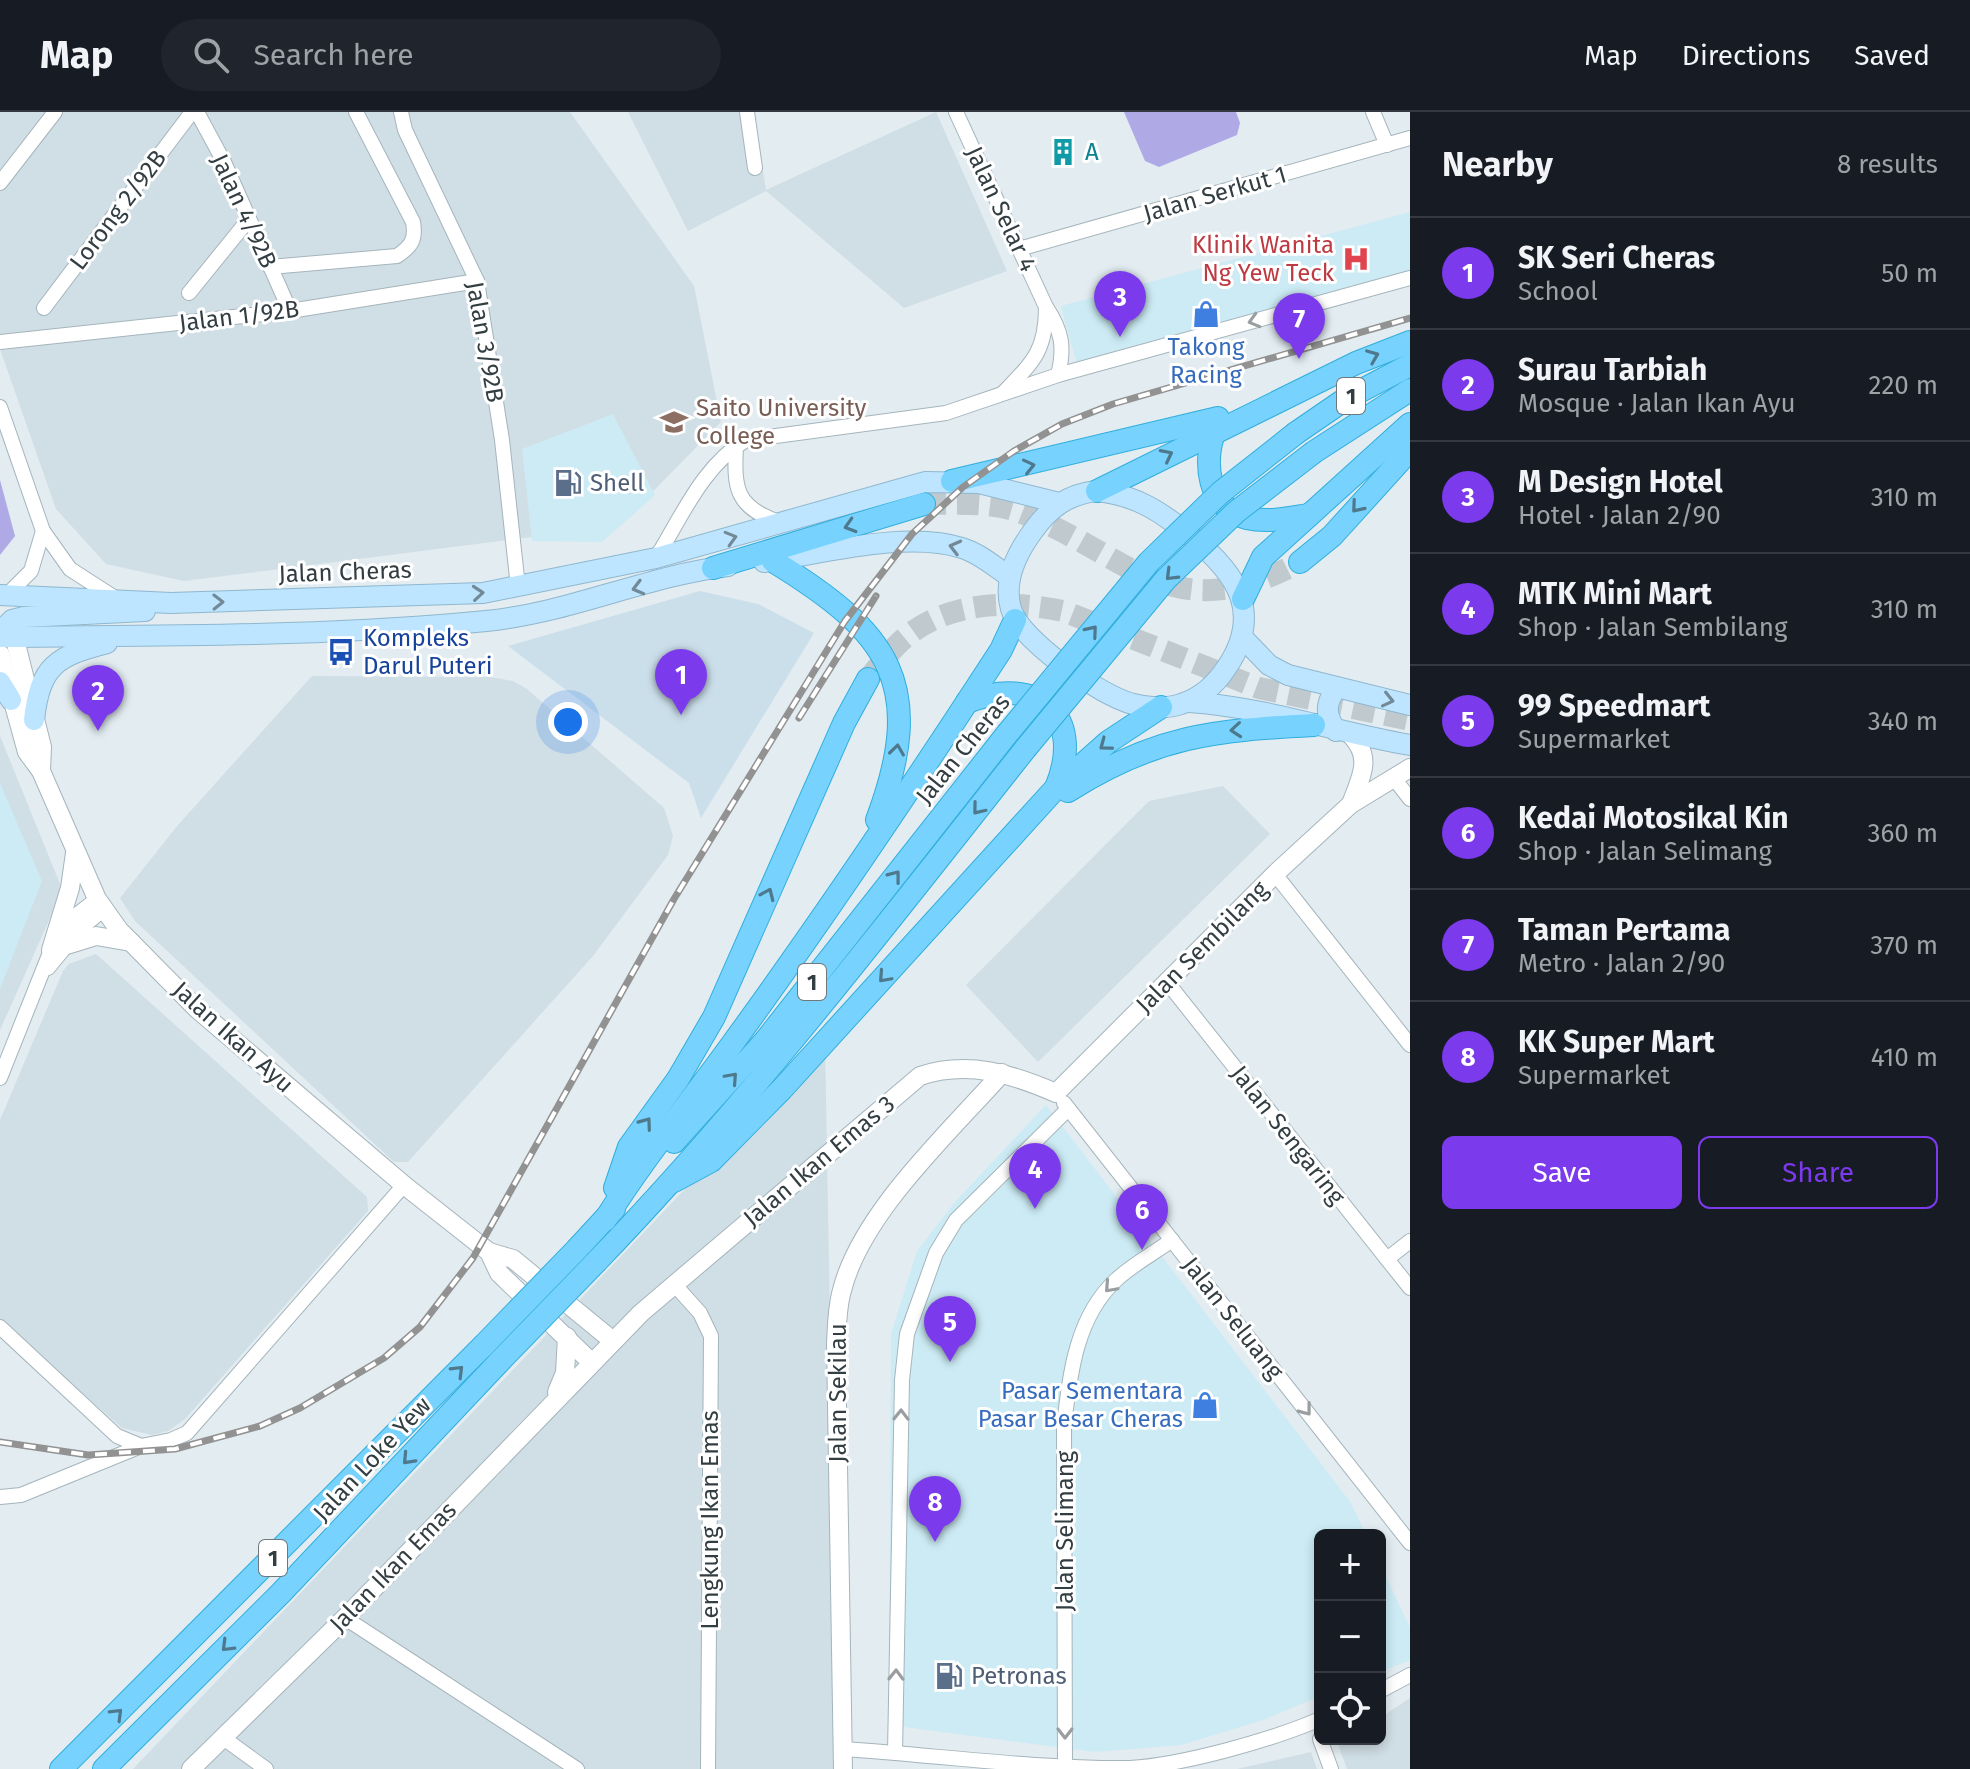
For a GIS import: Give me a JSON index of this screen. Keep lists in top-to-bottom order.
{
  "streets": {
    "highway": ["1", "Jalan Cheras", "Jalan Loke Yew"],
    "street": [
      "Jalan Serkut 1",
      "Jalan Selar 4",
      "Lorong 2/92B",
      "Jalan 4/92B",
      "Jalan 1/92B",
      "Jalan 3/92B",
      "Jalan Sembilang",
      "Jalan Ikan Ayu",
      "Jalan Sengaring",
      "Jalan Ikan Emas 3",
      "Jalan Seluang",
      "Jalan Sekilau",
      "Lengkung Ikan Emas",
      "Jalan Selimang",
      "Jalan Ikan Emas"
    ]
  },
  "crossings": [
    ["Jalan Serkut 1", "Jalan Selar 4"],
    ["Lorong 2/92B", "Jalan 4/92B"],
    ["Jalan 4/92B", "Jalan 1/92B"],
    ["Jalan 1/92B", "Jalan 3/92B"],
    ["Jalan 3/92B", "Jalan Cheras"],
    ["Jalan Cheras", "Jalan Loke Yew"],
    ["Jalan Sembilang", "Jalan Sengaring"],
    ["Jalan Sembilang", "Jalan Ikan Emas 3"],
    ["Jalan Sembilang", "Jalan Seluang"],
    ["Jalan Ikan Ayu", "Jalan Ikan Emas 3"],
    ["Jalan Ikan Ayu", "Jalan Ikan Emas"],
    ["Jalan Ikan Emas 3", "Jalan Seluang"],
    ["Jalan Ikan Emas 3", "Jalan Sekilau"],
    ["Jalan Ikan Emas 3", "Lengkung Ikan Emas"],
    ["Jalan Ikan Emas 3", "Jalan Ikan Emas"],
    ["Jalan Seluang", "Jalan Selimang"]
  ],
  "one_way": ["Jalan Seluang", "Jalan Selimang"],
  "places": {
    "building": ["A"],
    "hospital": ["Klinik Wanita Ng Yew Teck"],
    "shop": ["Takong Racing", "Pasar Sementara Pasar Besar Cheras"],
    "school or university": ["Saito University College"],
    "fuel station": ["Shell", "Petronas"],
    "bus stop": ["Kompleks Darul Puteri"]
  },
  "page": {
    "header": "Map",
    "search": "Search here",
    "nav": ["Map", "Directions", "Saved"],
    "heading": ["Nearby", "8 results"],
    "list": [
      {
        "mark": "1",
        "name": "SK Seri Cheras",
        "note": "School",
        "value": "50 m"
      },
      {
        "mark": "2",
        "name": "Surau Tarbiah",
        "note": "Mosque · Jalan Ikan Ayu",
        "value": "220 m"
      },
      {
        "mark": "3",
        "name": "M Design Hotel",
        "note": "Hotel · Jalan 2/90",
        "value": "310 m"
      },
      {
        "mark": "4",
        "name": "MTK Mini Mart",
        "note": "Shop · Jalan Sembilang",
        "value": "310 m"
      },
      {
        "mark": "5",
        "name": "99 Speedmart",
        "note": "Supermarket",
        "value": "340 m"
      },
      {
        "mark": "6",
        "name": "Kedai Motosikal Kin",
        "note": "Shop · Jalan Selimang",
        "value": "360 m"
      },
      {
        "mark": "7",
        "name": "Taman Pertama",
        "note": "Metro · Jalan 2/90",
        "value": "370 m"
      },
      {
        "mark": "8",
        "name": "KK Super Mart",
        "note": "Supermarket",
        "value": "410 m"
      }
    ],
    "pins": [
      "3",
      "7",
      "1",
      "2",
      "4",
      "6",
      "5",
      "8"
    ],
    "buttons": ["Save", "Share"],
    "map_buttons": ["+", "−"]
  }
}
